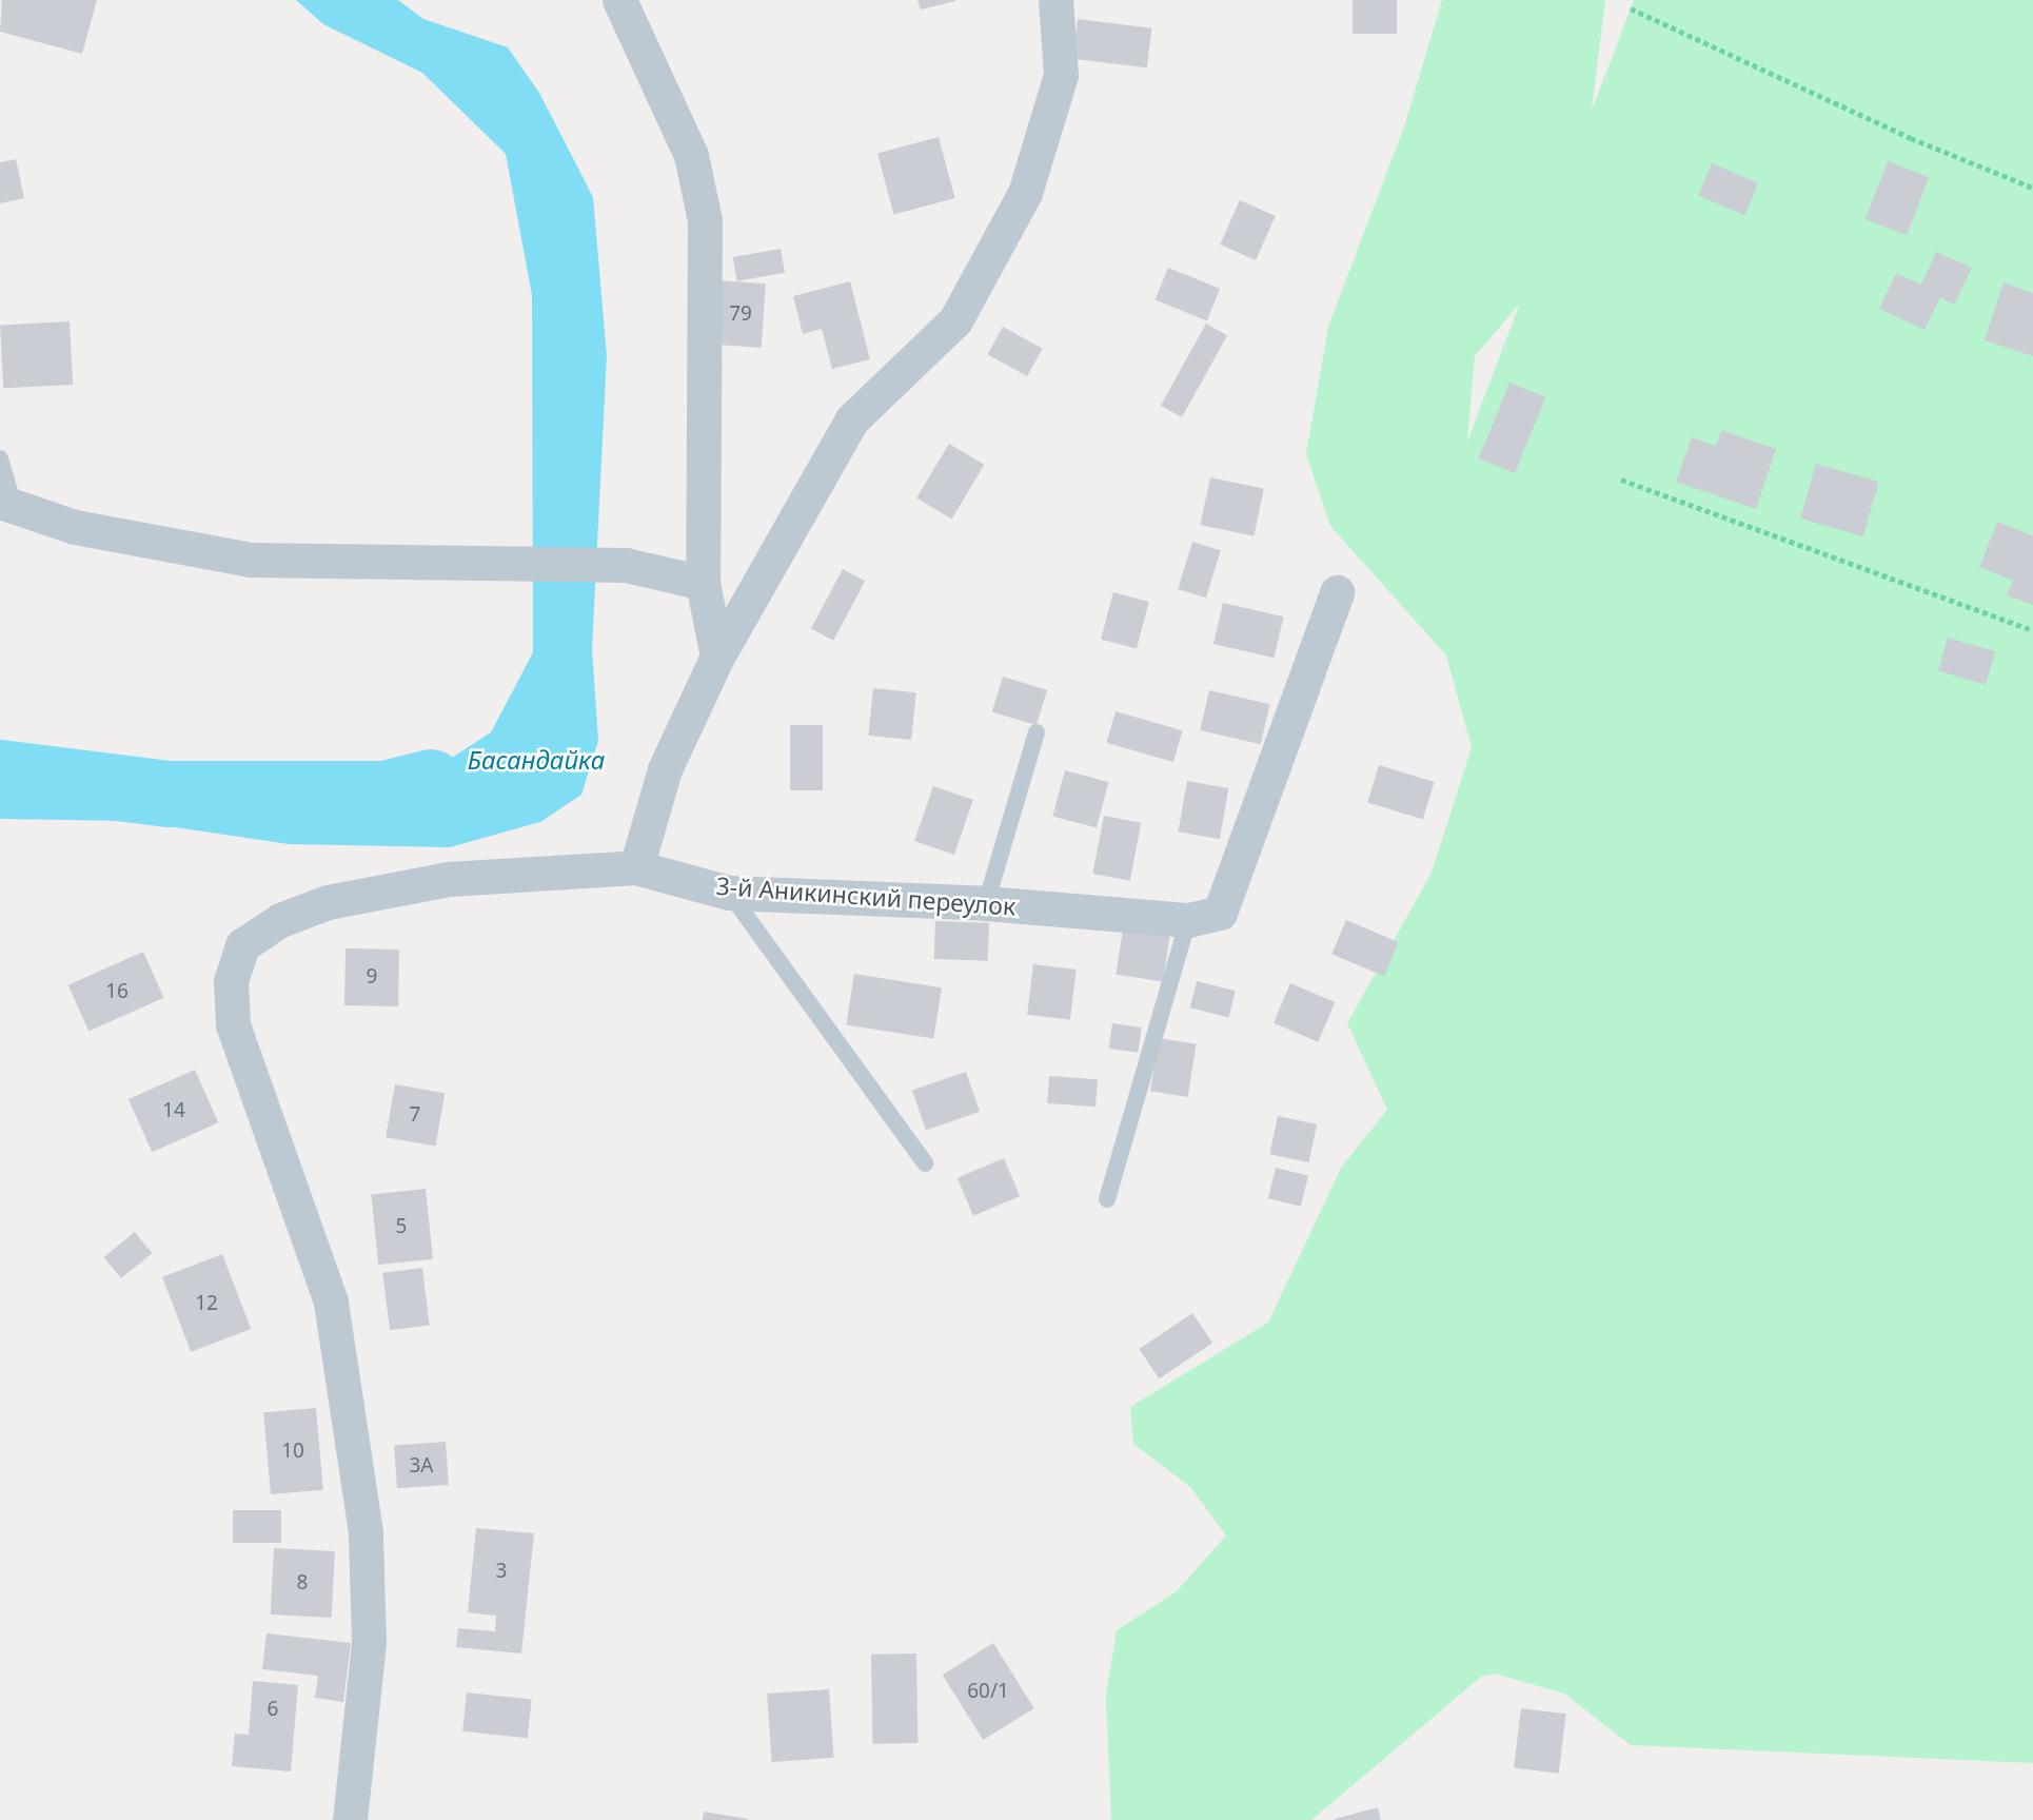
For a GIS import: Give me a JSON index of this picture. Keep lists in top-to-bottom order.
{
  "streets": {
    "street": ["3-й Аникинский переулок"]
  },
  "water": ["Басандайка"],
  "house_numbers": [
    "79",
    "9",
    "16",
    "14",
    "7",
    "5",
    "12",
    "10",
    "3А",
    "3",
    "8",
    "60/1",
    "6"
  ]
}
